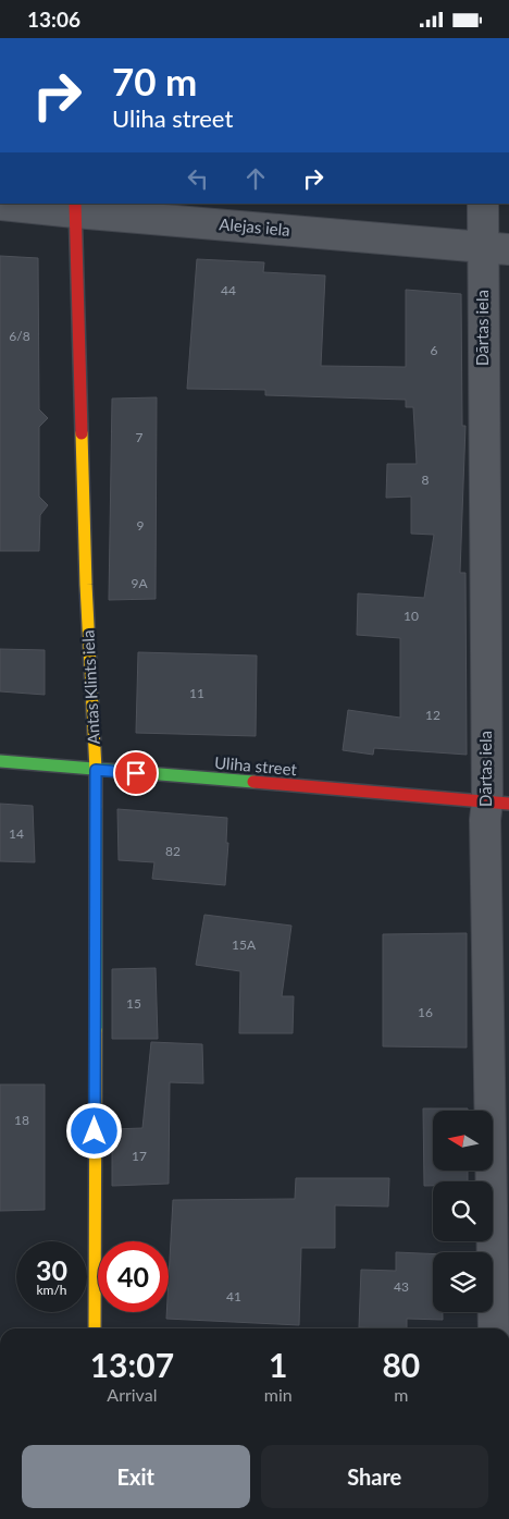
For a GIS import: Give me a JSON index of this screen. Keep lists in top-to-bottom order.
{
  "streets": {
    "street": [
      "Alejas iela",
      "Dārtas iela",
      "Antas Klints iela",
      "Uliha street"
    ]
  },
  "crossings": [
    ["Alejas iela", "Dārtas iela"],
    ["Alejas iela", "Antas Klints iela"],
    ["Dārtas iela", "Uliha street"],
    ["Antas Klints iela", "Uliha street"]
  ],
  "house_numbers": [
    "44",
    "6/8",
    "6",
    "7",
    "8",
    "9",
    "9A",
    "10",
    "11",
    "12",
    "14",
    "82",
    "15A",
    "15",
    "16",
    "18",
    "17",
    "43",
    "41"
  ],
  "north": "left",
  "page": {
    "status": "13:06",
    "turn": ["70 m", "Uliha street"],
    "speed": "30 km/h",
    "limit": "40",
    "eta": [
      "13:07",
      "Arrival",
      "1",
      "min",
      "80",
      "m"
    ],
    "buttons": ["Exit", "Share"]
  }
}
